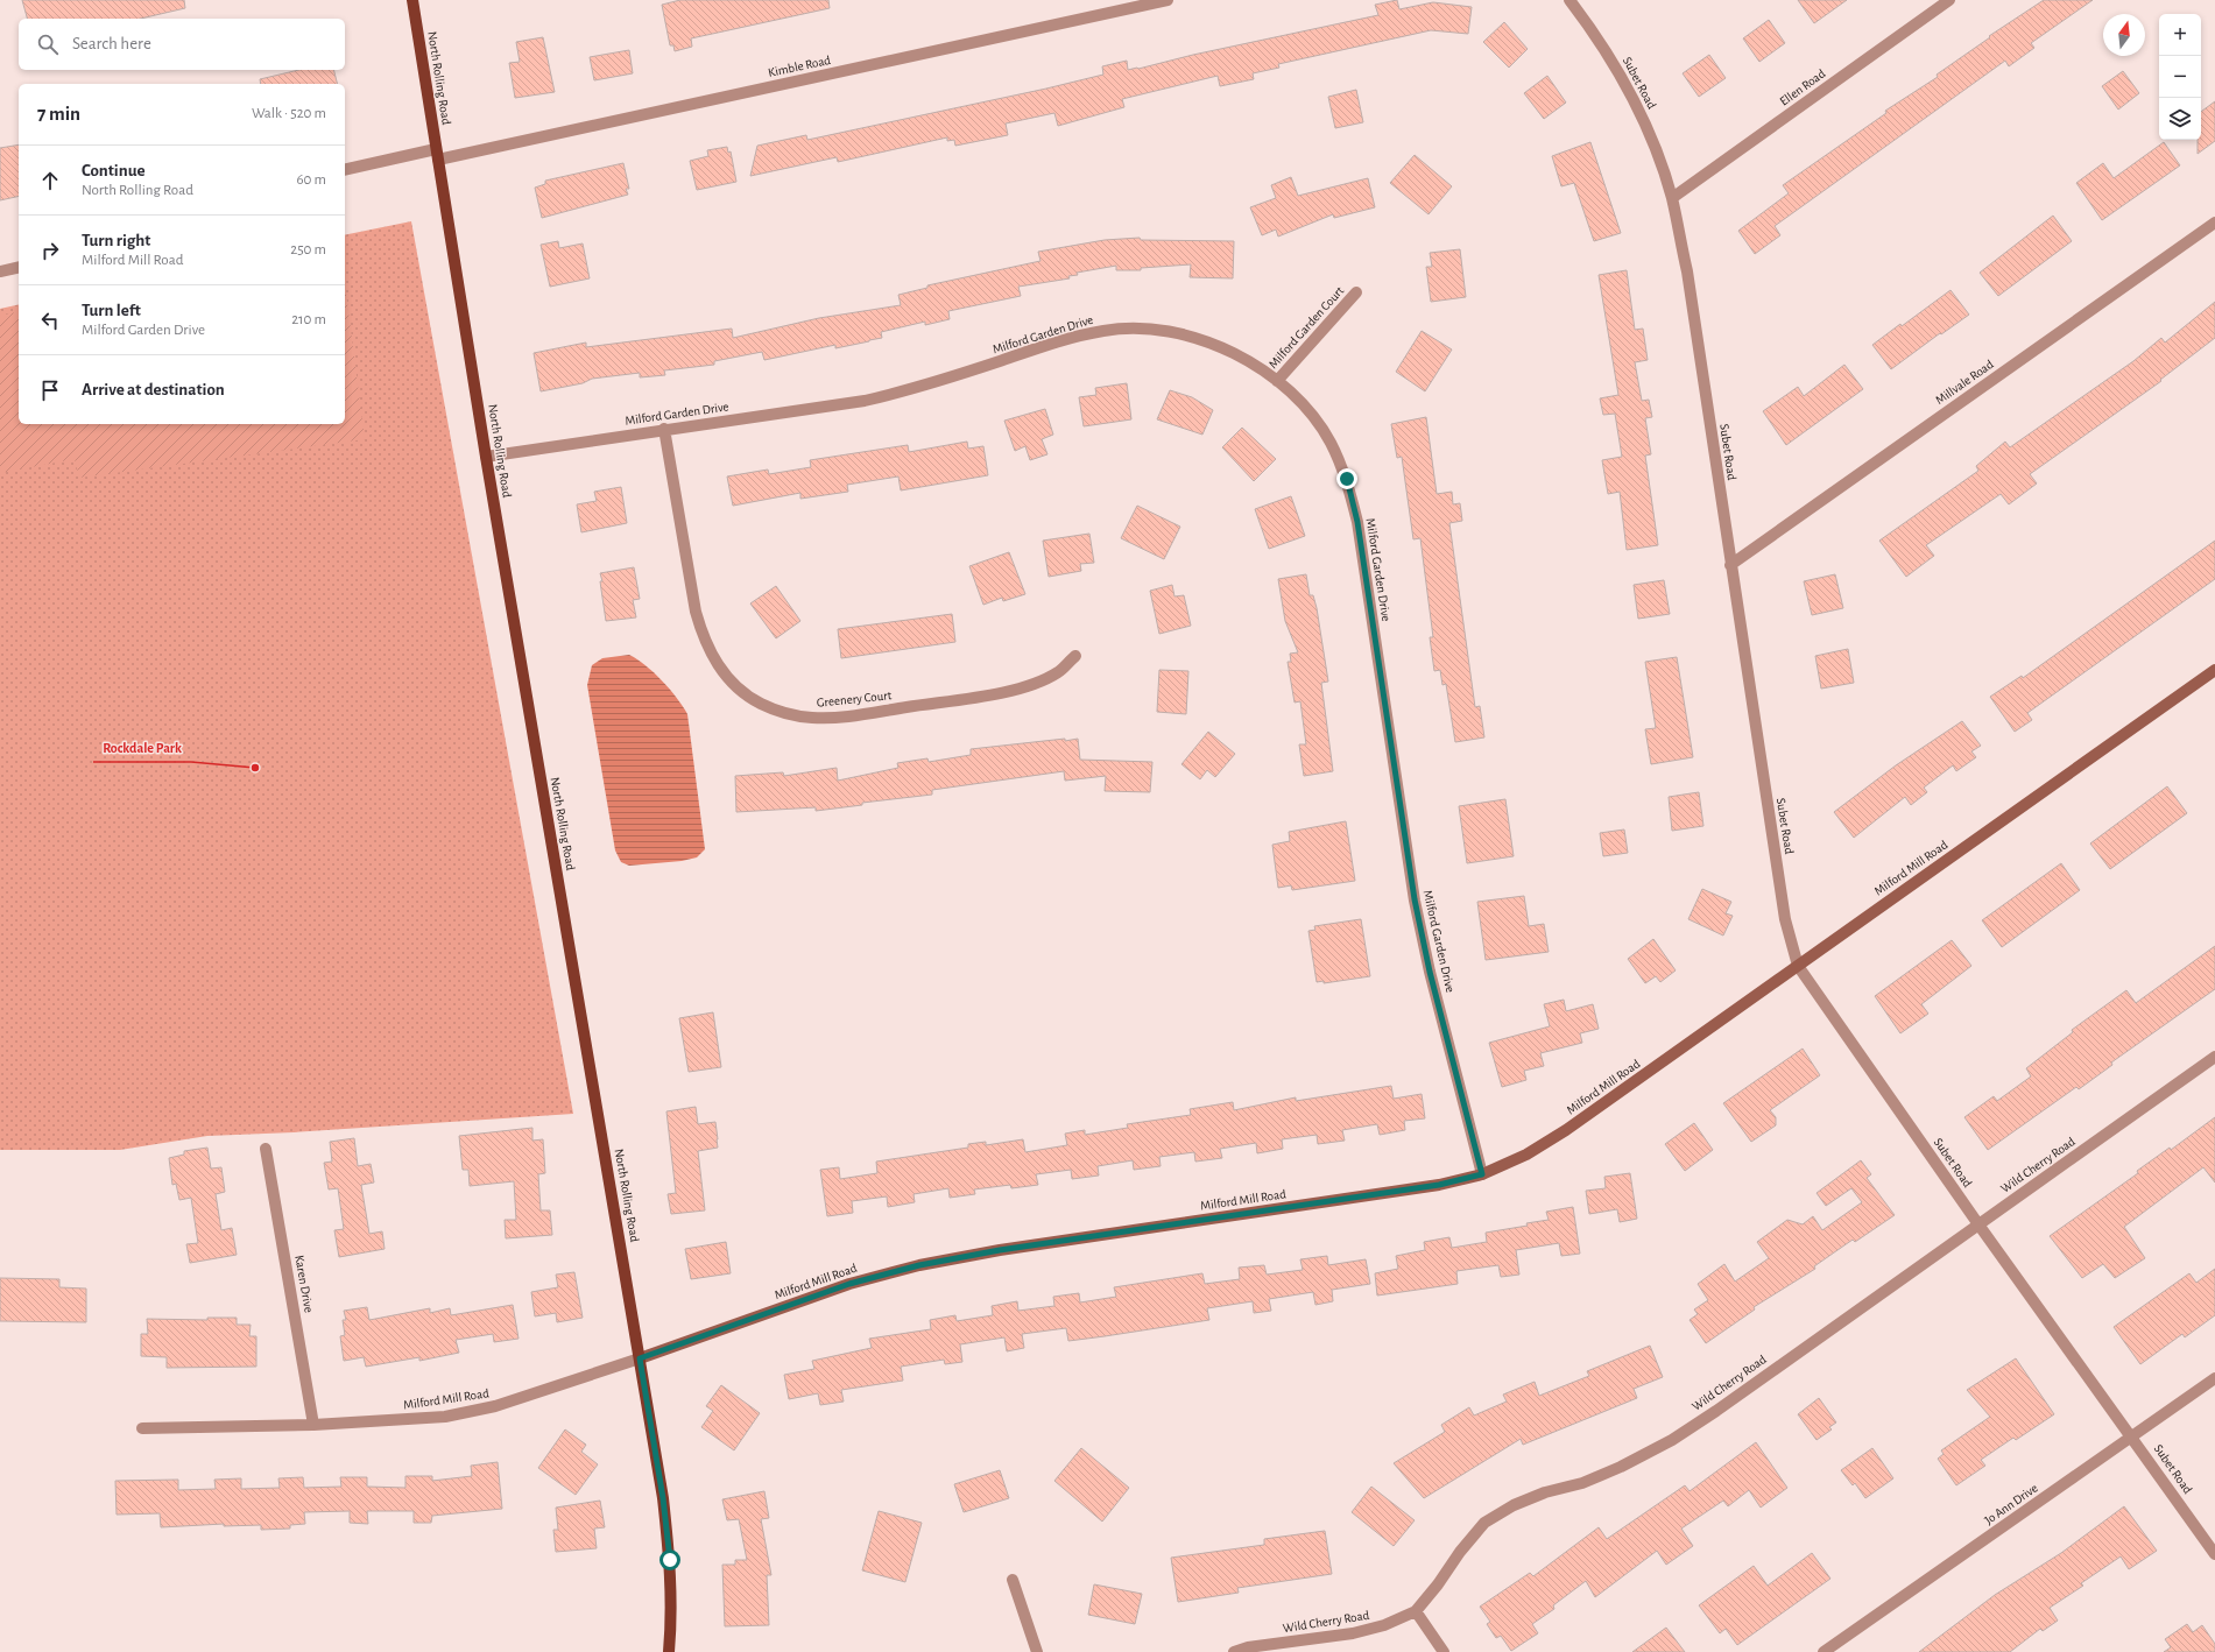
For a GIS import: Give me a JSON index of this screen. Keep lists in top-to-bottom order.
{
  "streets": {
    "main road": ["North Rolling Road", "Milford Mill Road"],
    "street": [
      "Kimble Road",
      "Subet Road",
      "Ellen Road",
      "Milford Garden Court",
      "Milford Garden Drive",
      "Millvale Road",
      "Greenery Court",
      "Wild Cherry Road",
      "Karen Drive",
      "Jo Ann Drive"
    ]
  },
  "crossings": [
    ["Kimble Road", "North Rolling Road"],
    ["North Rolling Road", "Milford Garden Drive"],
    ["North Rolling Road", "Milford Mill Road"],
    ["Subet Road", "Ellen Road"],
    ["Subet Road", "Millvale Road"],
    ["Subet Road", "Milford Mill Road"],
    ["Subet Road", "Wild Cherry Road"],
    ["Subet Road", "Jo Ann Drive"],
    ["Milford Garden Court", "Milford Garden Drive"],
    ["Milford Garden Drive", "Greenery Court"],
    ["Milford Garden Drive", "Milford Mill Road"],
    ["Milford Mill Road", "Karen Drive"]
  ],
  "places": ["Rockdale Park"],
  "north": "top",
  "page": {
    "map_buttons": ["+", "−"],
    "search": "Search here",
    "heading": ["7 min", "Walk · 520 m"],
    "list": [
      ["Continue", "North Rolling Road", "60 m"],
      ["Turn right", "Milford Mill Road", "250 m"],
      ["Turn left", "Milford Garden Drive", "210 m"],
      "Arrive at destination"
    ]
  }
}
